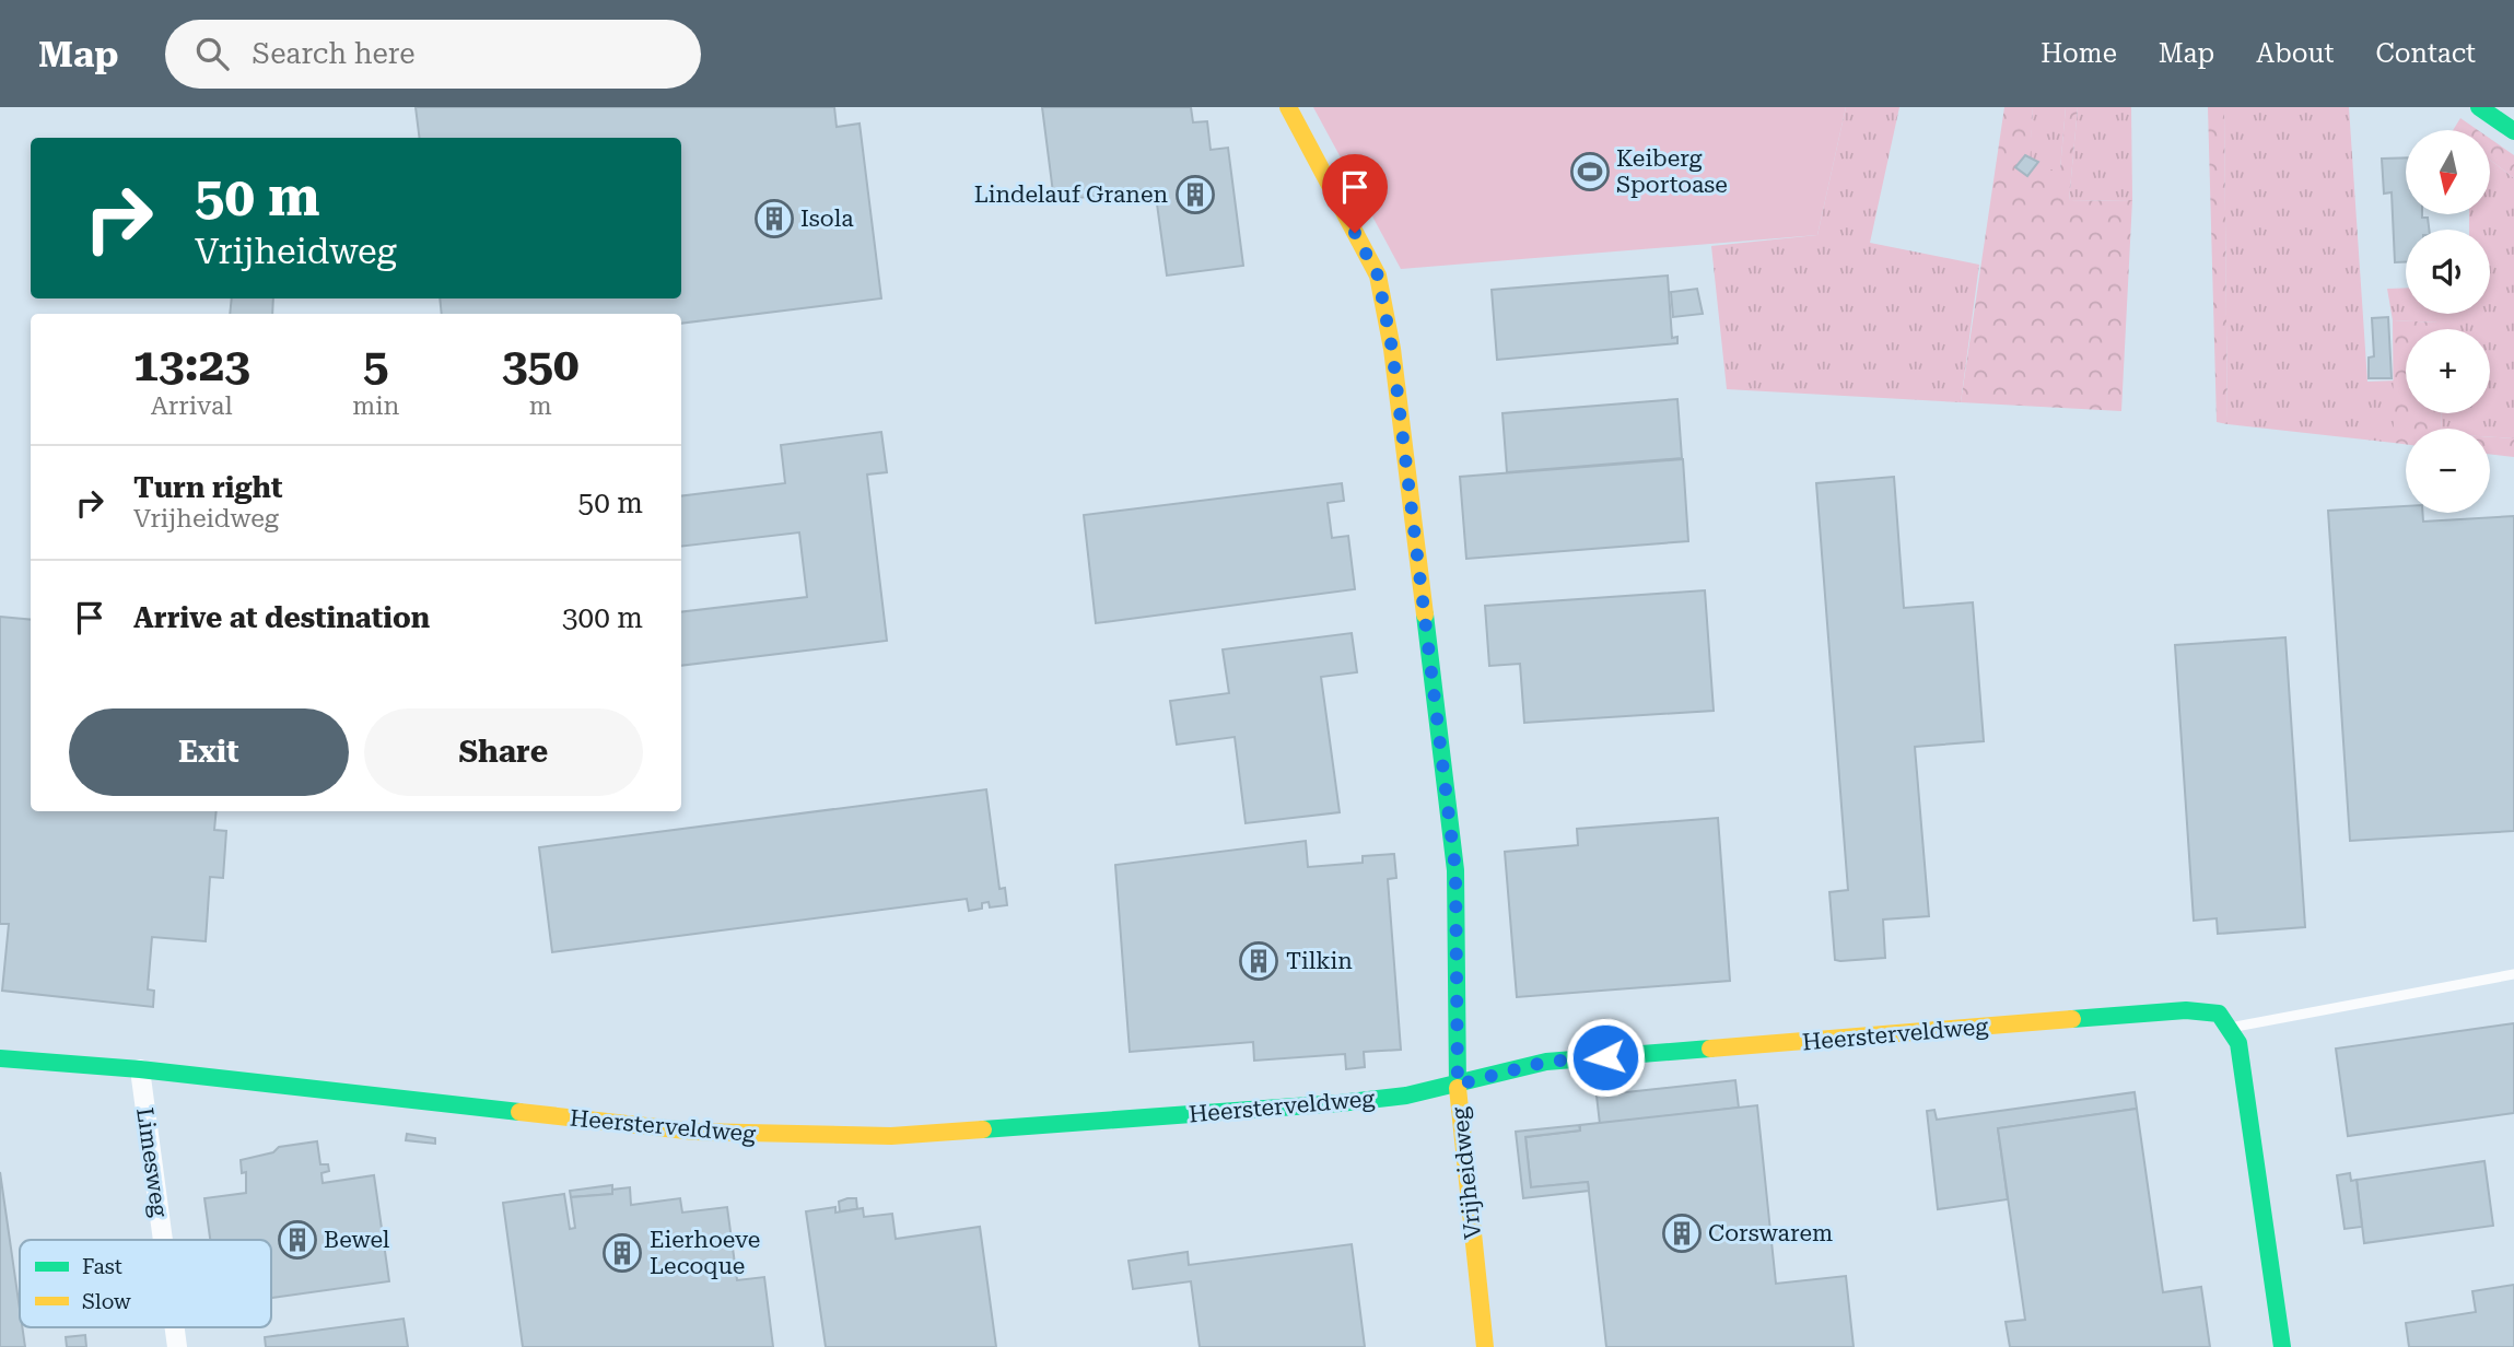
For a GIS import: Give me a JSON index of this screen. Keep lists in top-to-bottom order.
{
  "streets": {
    "street": ["Heersterveldweg", "Limesweg", "Vrijheidweg"]
  },
  "crossings": [
    ["Heersterveldweg", "Limesweg"],
    ["Heersterveldweg", "Vrijheidweg"]
  ],
  "places": {
    "sports": ["Keiberg Sportoase"],
    "building": [
      "Lindelauf Granen",
      "Isola",
      "Tilkin",
      "Corswarem",
      "Bewel",
      "Eierhoeve Lecoque"
    ]
  },
  "legend": ["Fast", "Slow"],
  "north": "bottom",
  "page": {
    "header": "Map",
    "search": "Search here",
    "nav": [
      "Home",
      "Map",
      "About",
      "Contact"
    ],
    "map_buttons": ["+", "−"],
    "turn": ["50 m", "Vrijheidweg"],
    "eta": [
      "13:23",
      "Arrival",
      "5",
      "min",
      "350",
      "m"
    ],
    "list": [
      {
        "name": "Turn right",
        "note": "Vrijheidweg",
        "value": "50 m"
      },
      {
        "name": "Arrive at destination",
        "value": "300 m"
      }
    ],
    "buttons": ["Exit", "Share"]
  }
}
